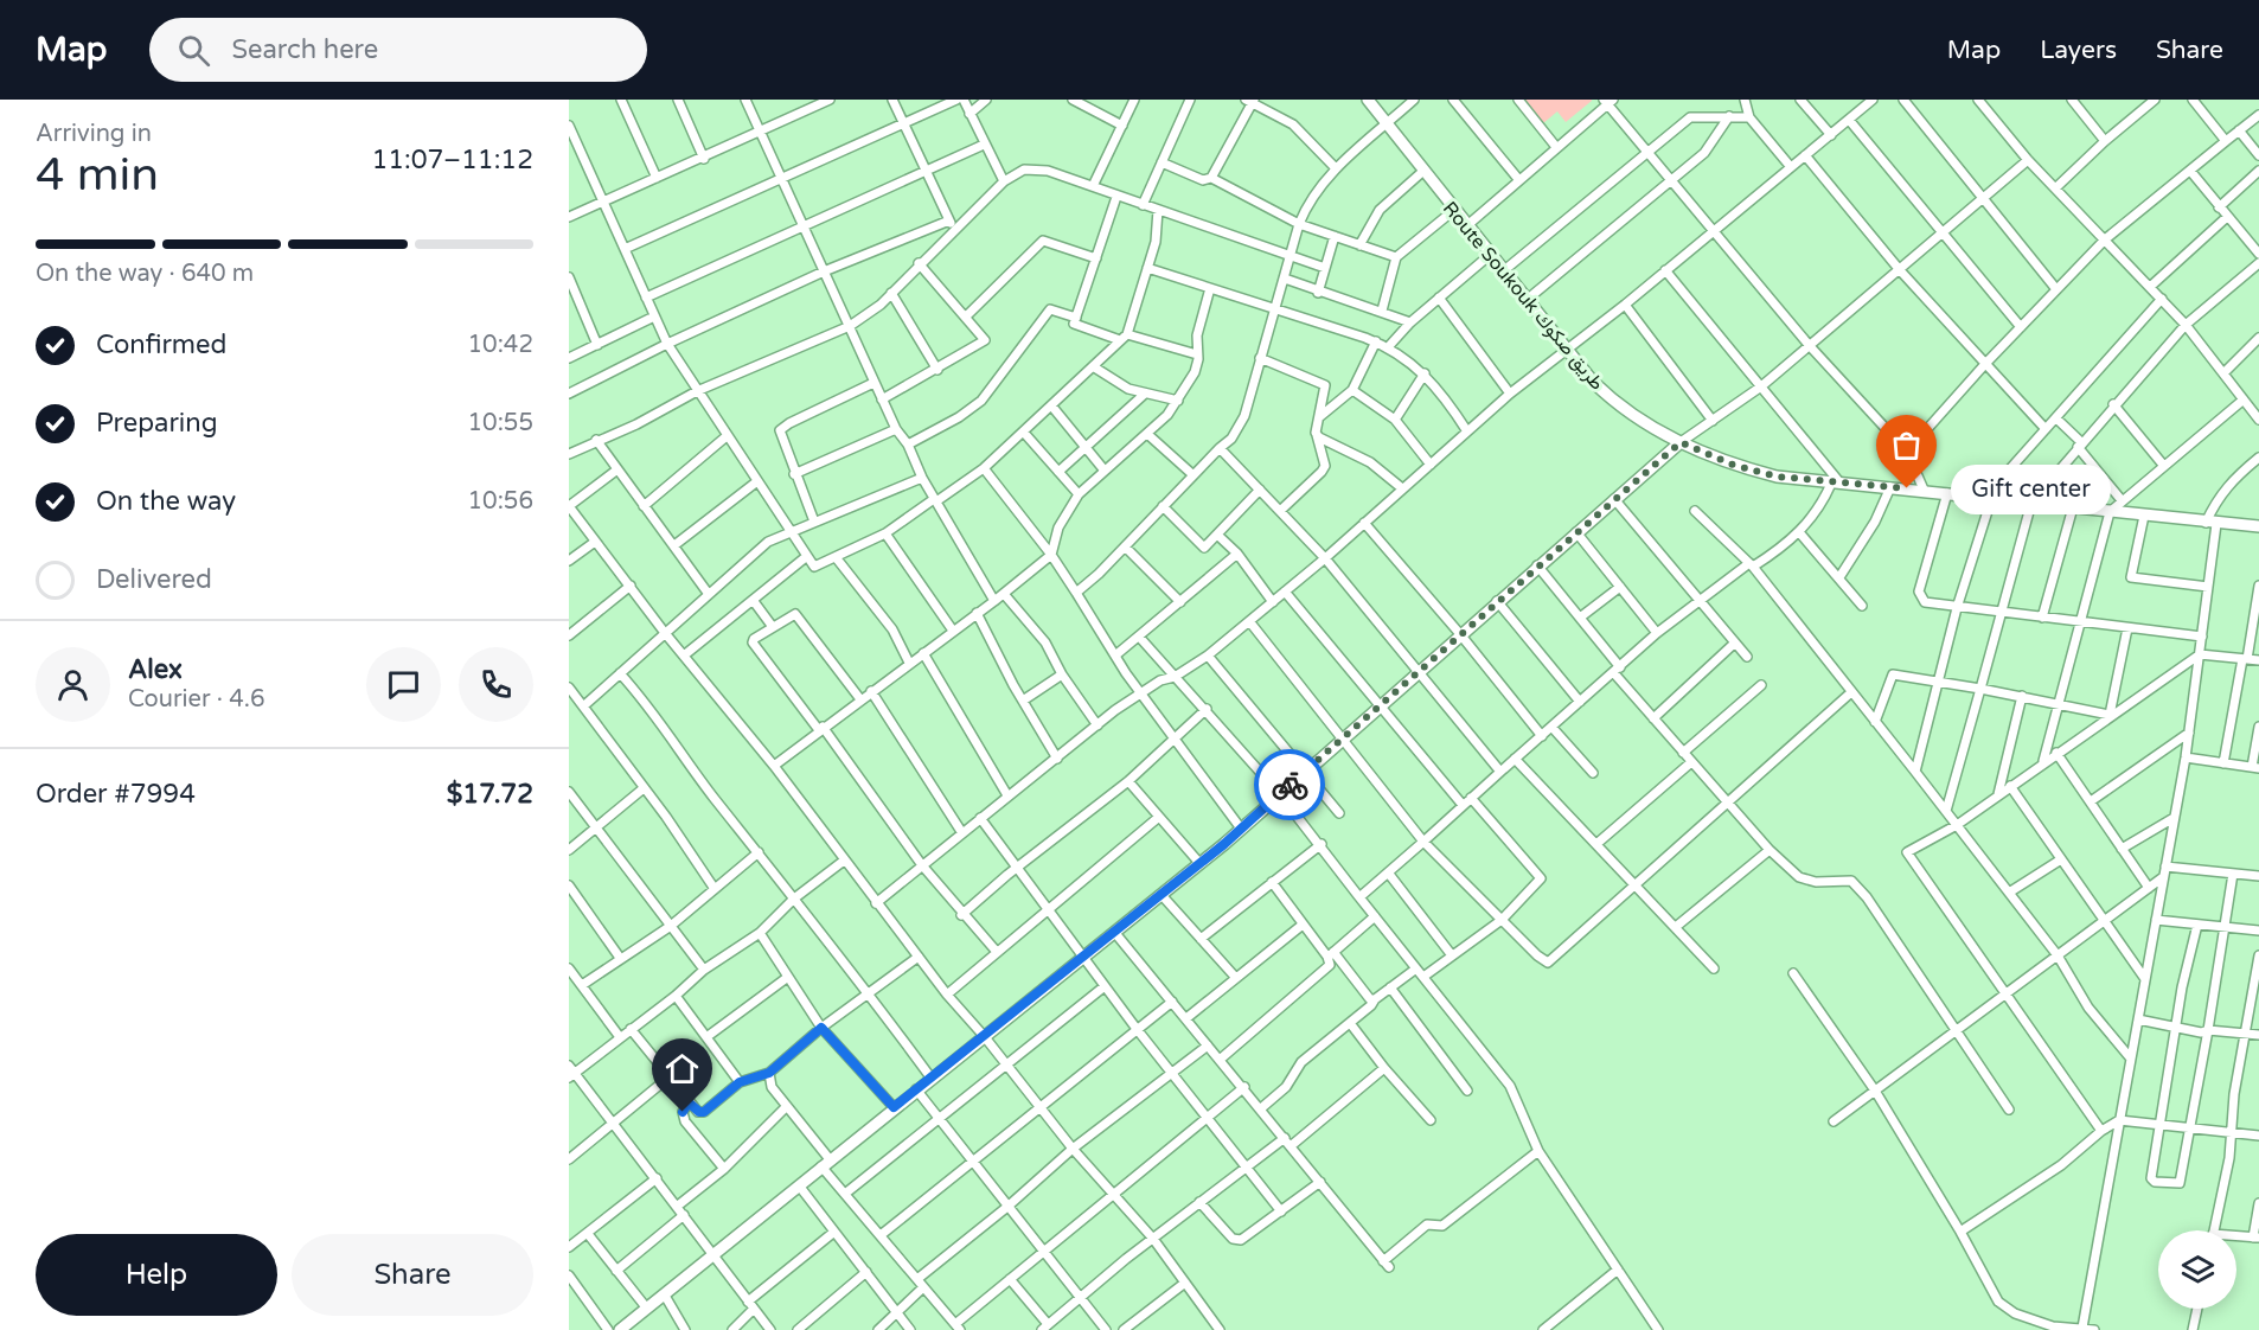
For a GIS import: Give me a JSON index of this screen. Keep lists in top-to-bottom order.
{
  "streets": {
    "street": ["Route Soukouk طريق صكوك"]
  },
  "places": ["Gift center"],
  "page": {
    "header": "Map",
    "search": "Search here",
    "nav": ["Map", "Layers", "Share"],
    "heading": ["4 min", "Arriving in", "11:07–11:12"],
    "panel": [
      "Alex",
      "Courier · 4.6",
      "Order #7994",
      "$17.72"
    ],
    "bar": "On the way · 640 m",
    "list": [
      ["Confirmed", "10:42"],
      ["Preparing", "10:55"],
      ["On the way", "10:56"],
      "Delivered"
    ],
    "bubble": "Gift center",
    "buttons": ["Help", "Share"]
  }
}
